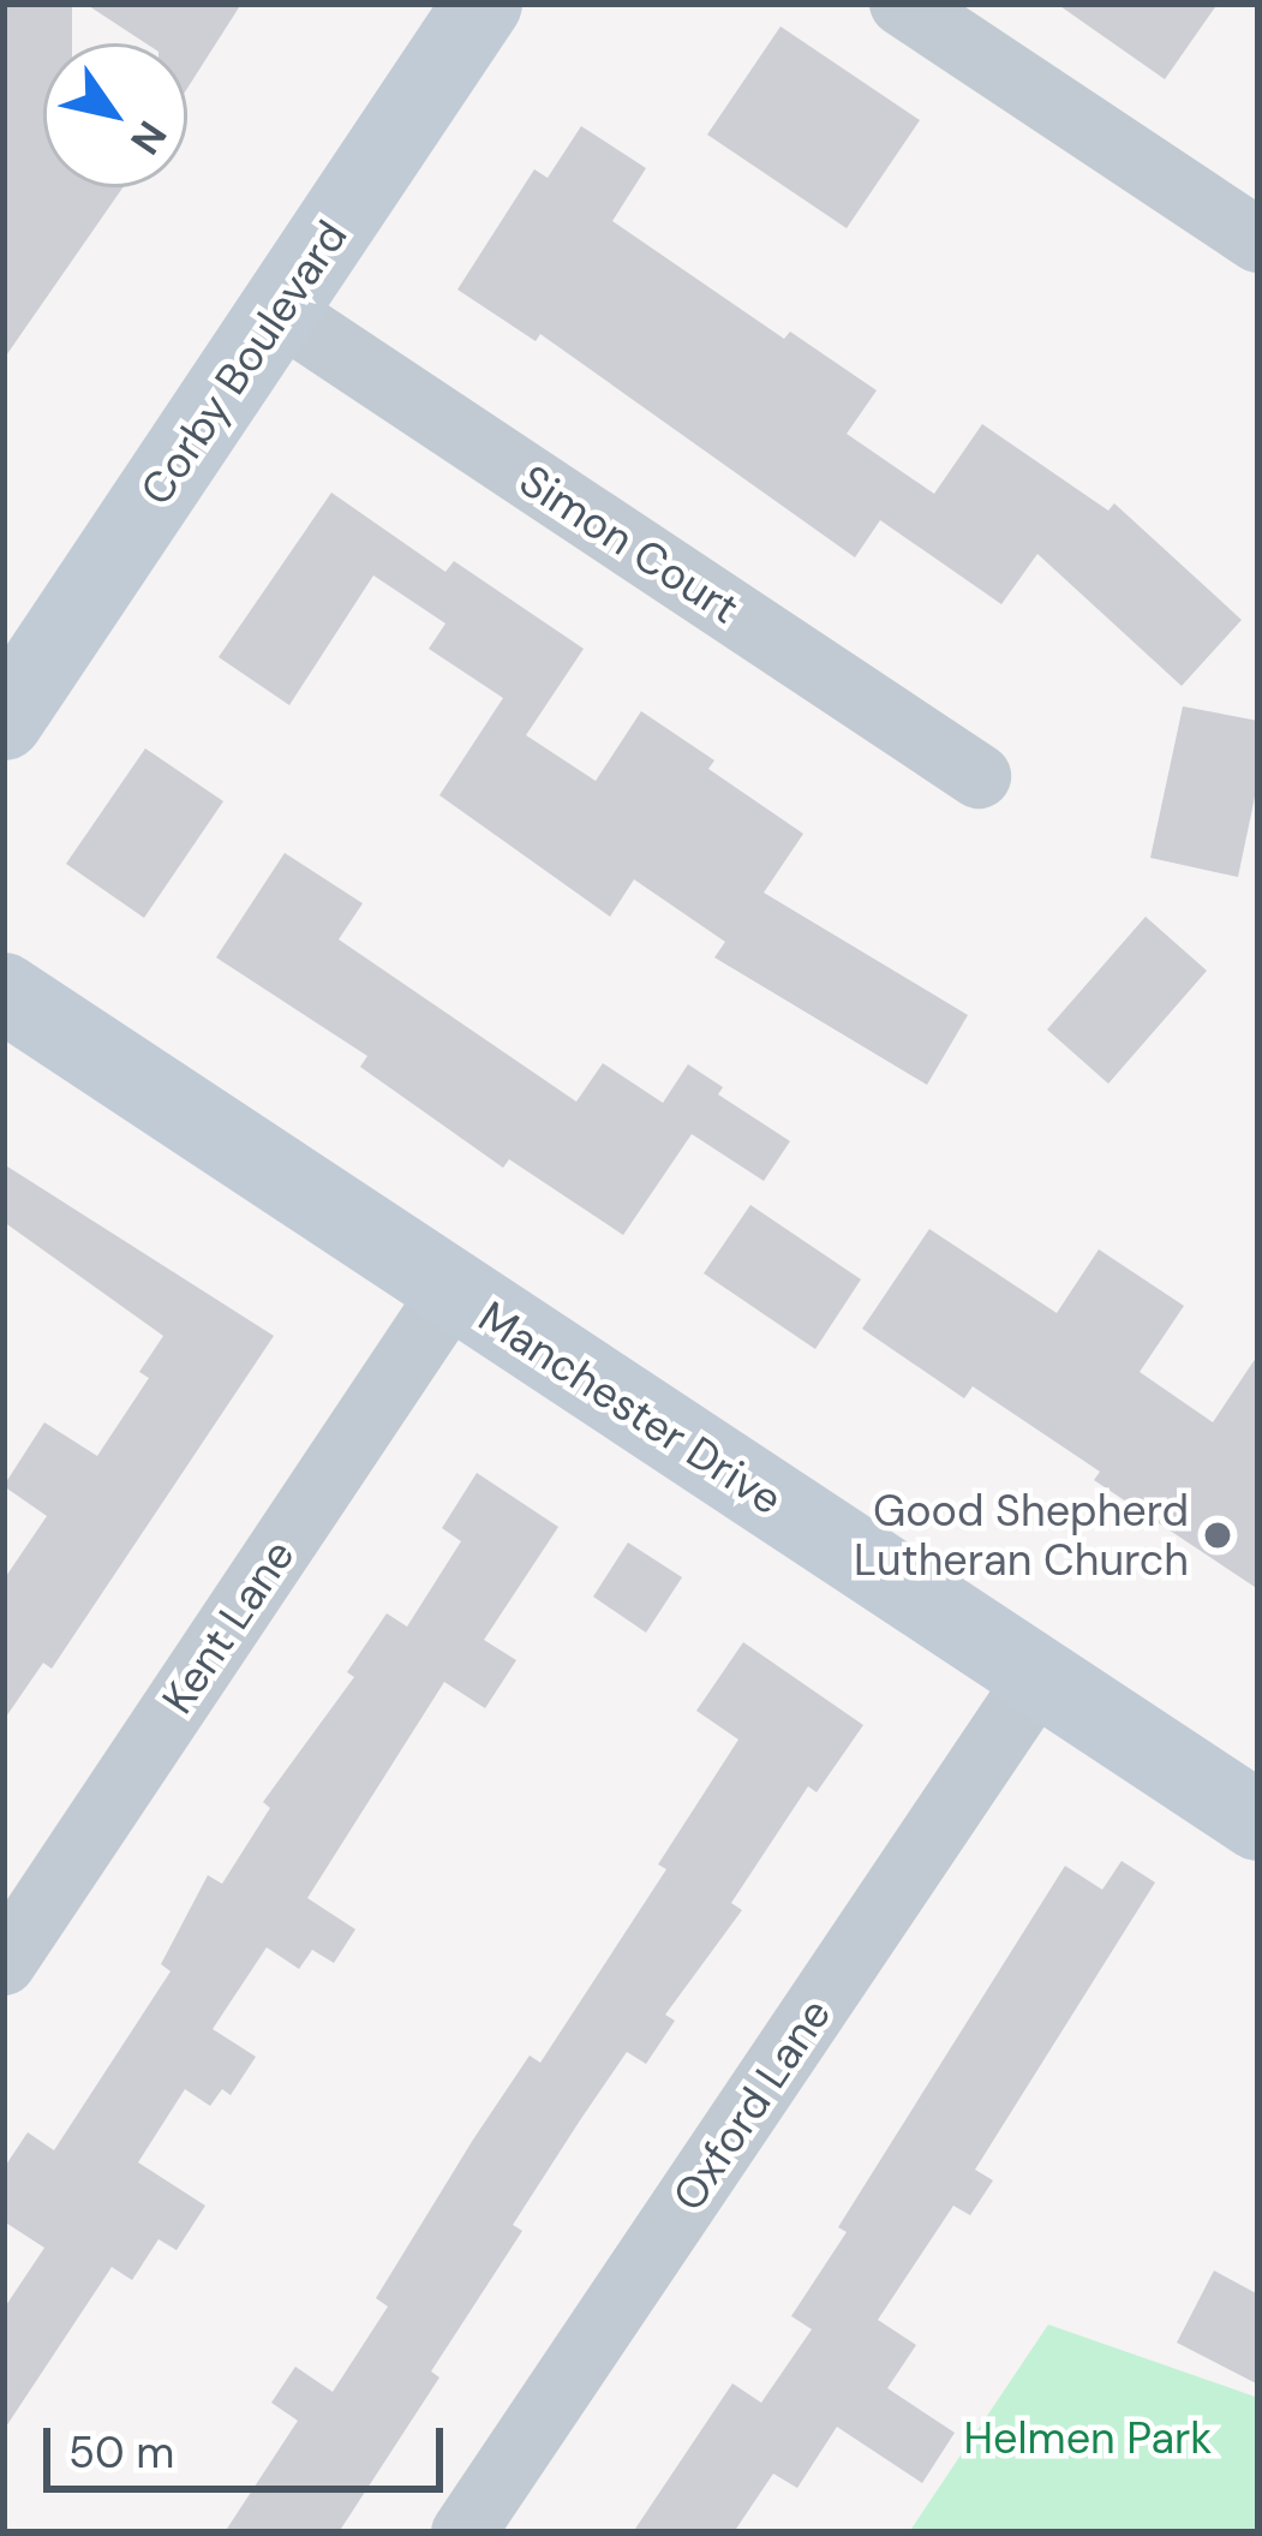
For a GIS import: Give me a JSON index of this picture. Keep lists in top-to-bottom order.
{
  "streets": {
    "street": [
      "Corby Boulevard",
      "Simon Court",
      "Manchester Drive",
      "Kent Lane",
      "Oxford Lane"
    ]
  },
  "crossings": [
    ["Corby Boulevard", "Simon Court"],
    ["Manchester Drive", "Kent Lane"],
    ["Manchester Drive", "Oxford Lane"]
  ],
  "parks": ["Helmen Park"],
  "places": ["Good Shepherd Lutheran Church"],
  "scale_bar": "50 m",
  "north": "bottom right"
}
